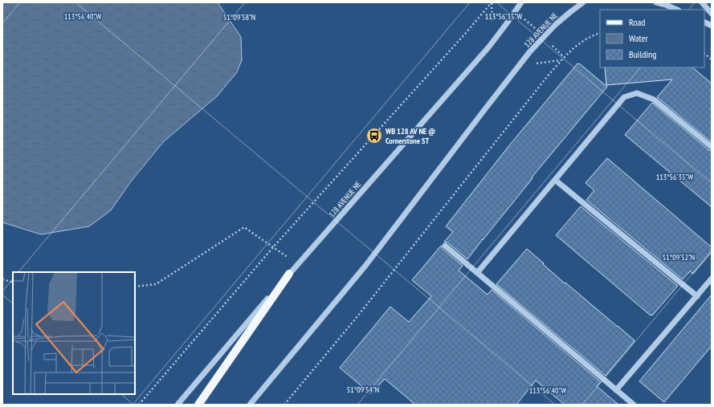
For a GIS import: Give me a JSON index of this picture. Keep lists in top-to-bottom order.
{
  "streets": {
    "street": ["128 AVENUE NE"]
  },
  "places": {
    "bus stop": ["WB 128 AV NE @ Cornerstone ST"]
  },
  "legend": ["Road", "Water", "Building"],
  "coordinates": [
    "113°56'40\"W",
    "113°56'35\"W",
    "51°09'58\"N",
    "51°09'52\"N",
    "51°09'54\"N"
  ]
}
